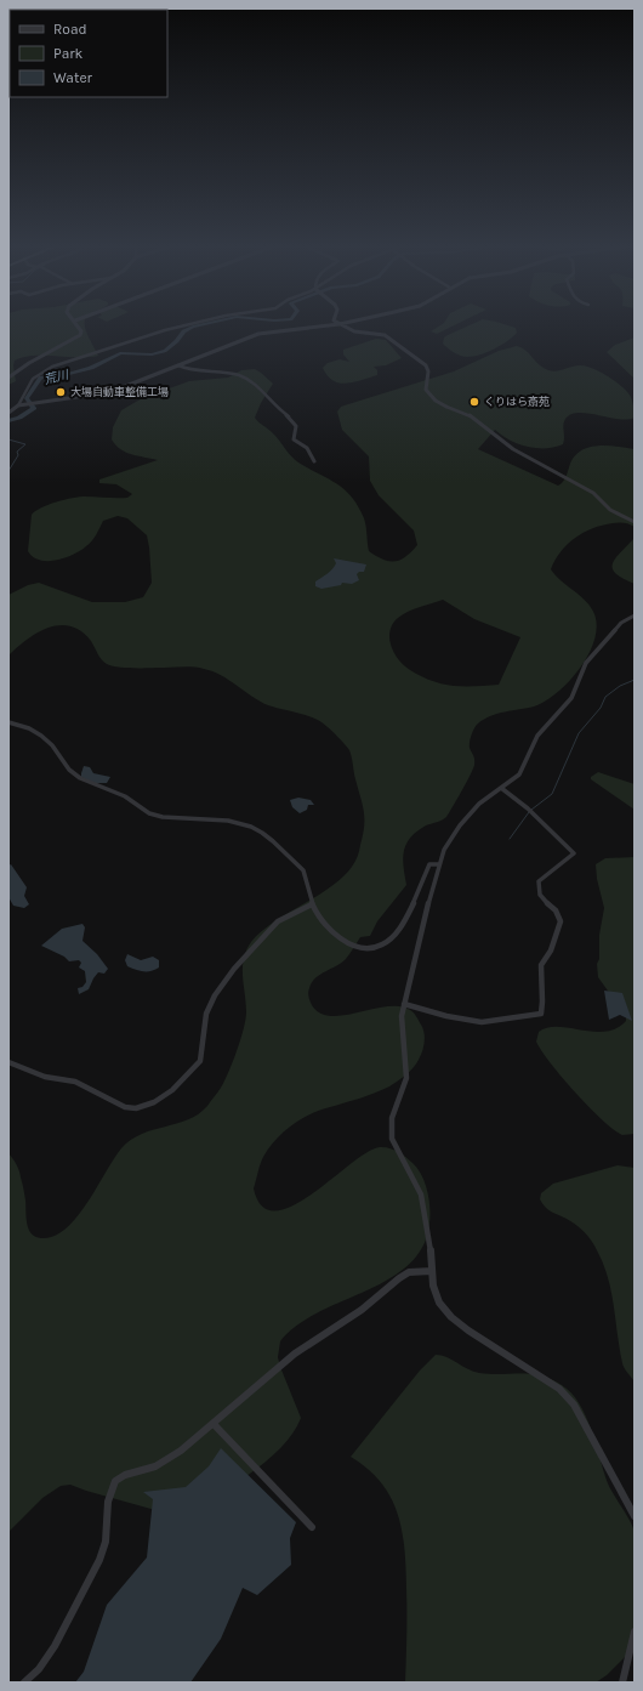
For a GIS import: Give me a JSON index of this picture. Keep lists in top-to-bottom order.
{
  "water": ["荒川"],
  "places": ["大場自動車整備工場", "くりはら斎苑"],
  "legend": ["Road", "Park", "Water"]
}
